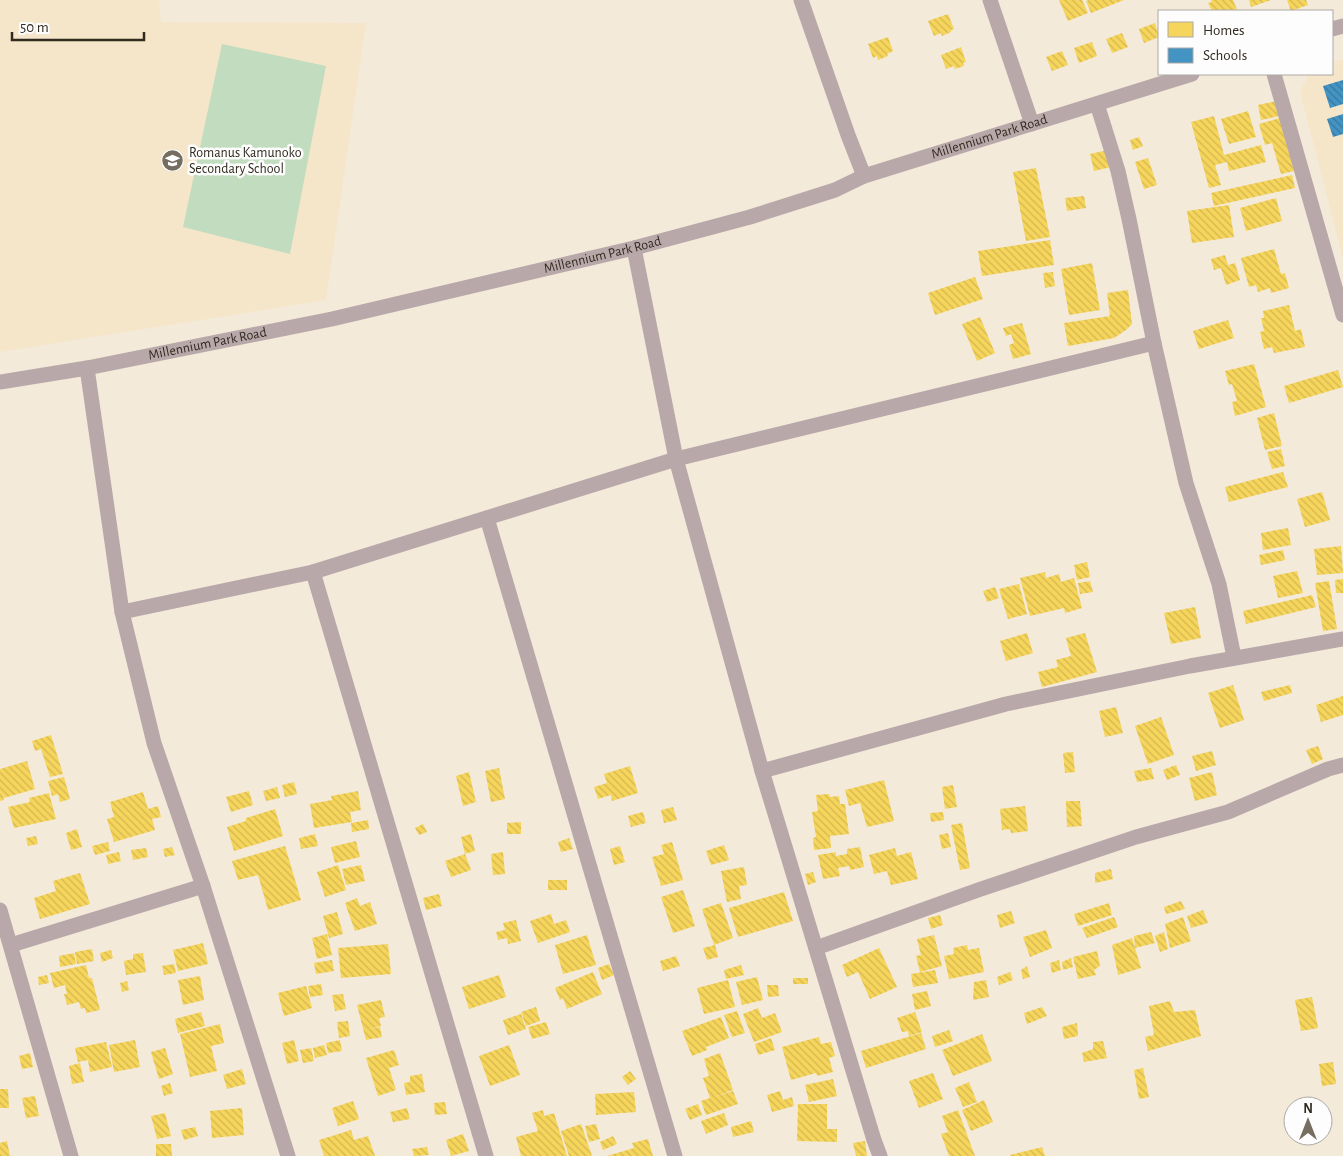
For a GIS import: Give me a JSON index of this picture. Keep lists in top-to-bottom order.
{
  "streets": {
    "street": ["Millennium Park Road"]
  },
  "places": {
    "school or university": ["Romanus Kamunoko Secondary School"]
  },
  "legend": ["Homes", "Schools"],
  "scale_bar": "50 m",
  "north": "top"
}
